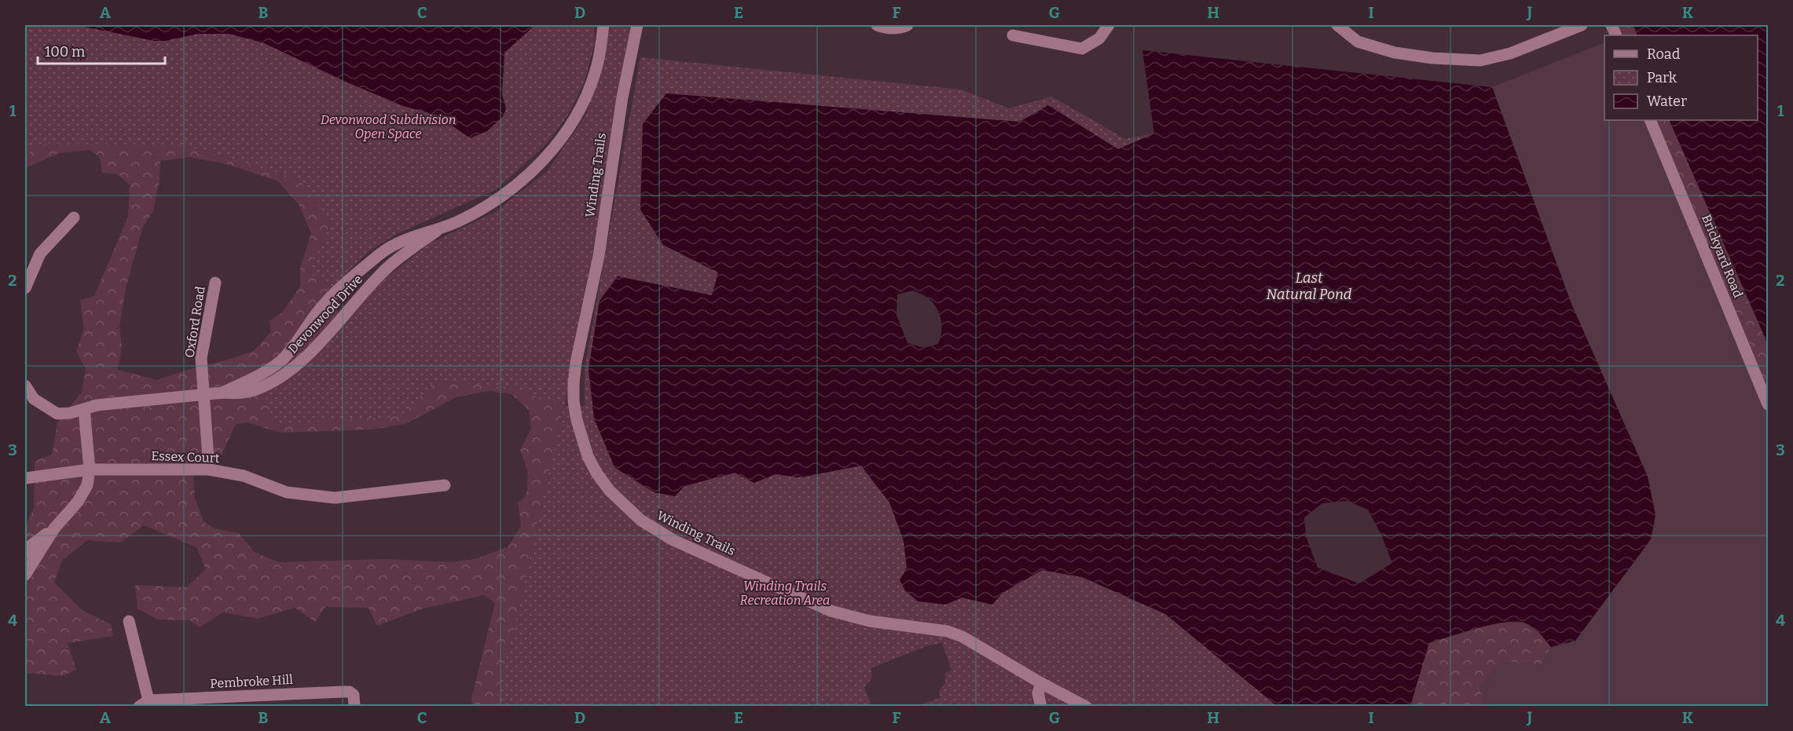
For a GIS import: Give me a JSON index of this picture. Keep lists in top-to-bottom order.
{
  "streets": {
    "street": [
      "Winding Trails",
      "Brickyard Road",
      "Devonwood Drive",
      "Oxford Road",
      "Essex Court",
      "Pembroke Hill"
    ]
  },
  "crossings": [
    ["Devonwood Drive", "Oxford Road"],
    ["Oxford Road", "Essex Court"]
  ],
  "water": ["Last Natural Pond"],
  "parks": ["Devonwood Subdivision Open Space", "Winding Trails Recreation Area"],
  "legend": ["Road", "Park", "Water"],
  "scale_bar": "100 m",
  "grid": {
    "columns": [
      "A",
      "B",
      "C",
      "D",
      "E",
      "F",
      "G",
      "H",
      "I",
      "J",
      "K"
    ],
    "rows": [
      "1",
      "2",
      "3",
      "4"
    ]
  }
}
